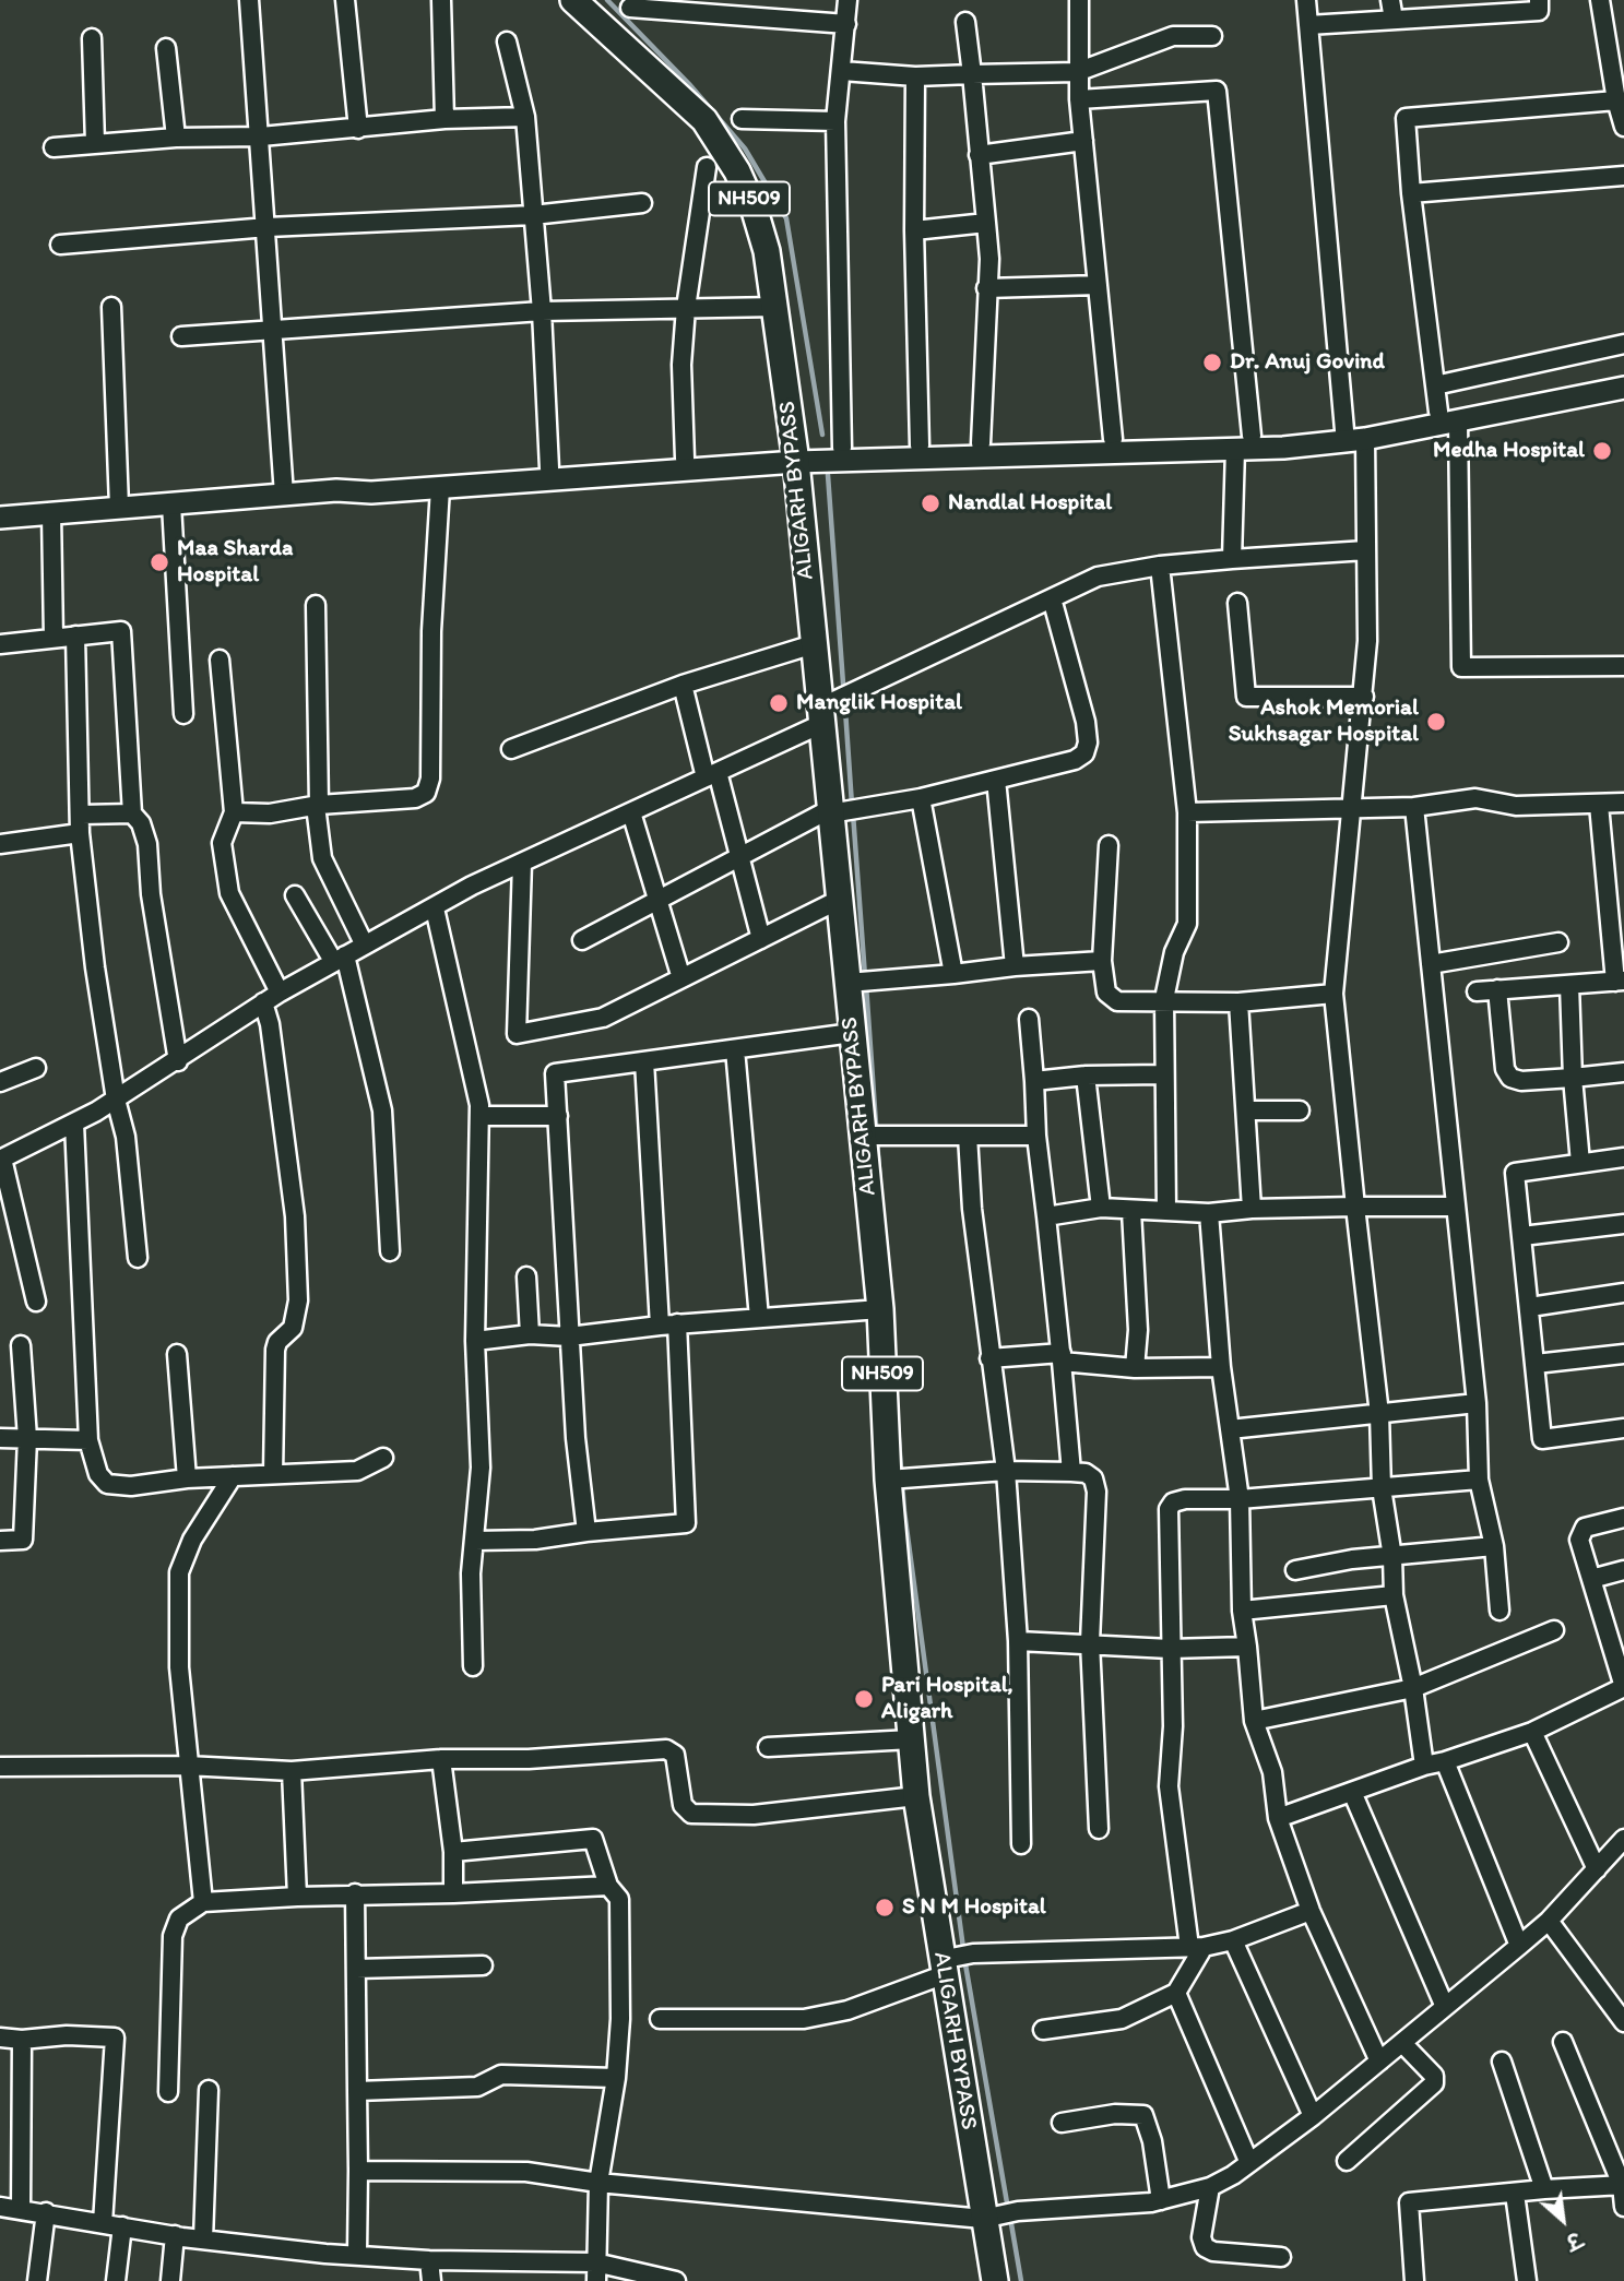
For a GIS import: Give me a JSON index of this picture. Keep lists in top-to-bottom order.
{
  "streets": {
    "highway": ["NH509", "ALIGARH BYPASS"]
  },
  "places": [
    "Dr. Anuj Govind",
    "Medha Hospital",
    "Nandlal Hospital",
    "Maa Sharda Hospital",
    "Manglik Hospital",
    "Ashok Memorial Sukhsagar Hospital",
    "Pari Hospital, Aligarh",
    "S N M Hospital"
  ],
  "north": "bottom right"
}
